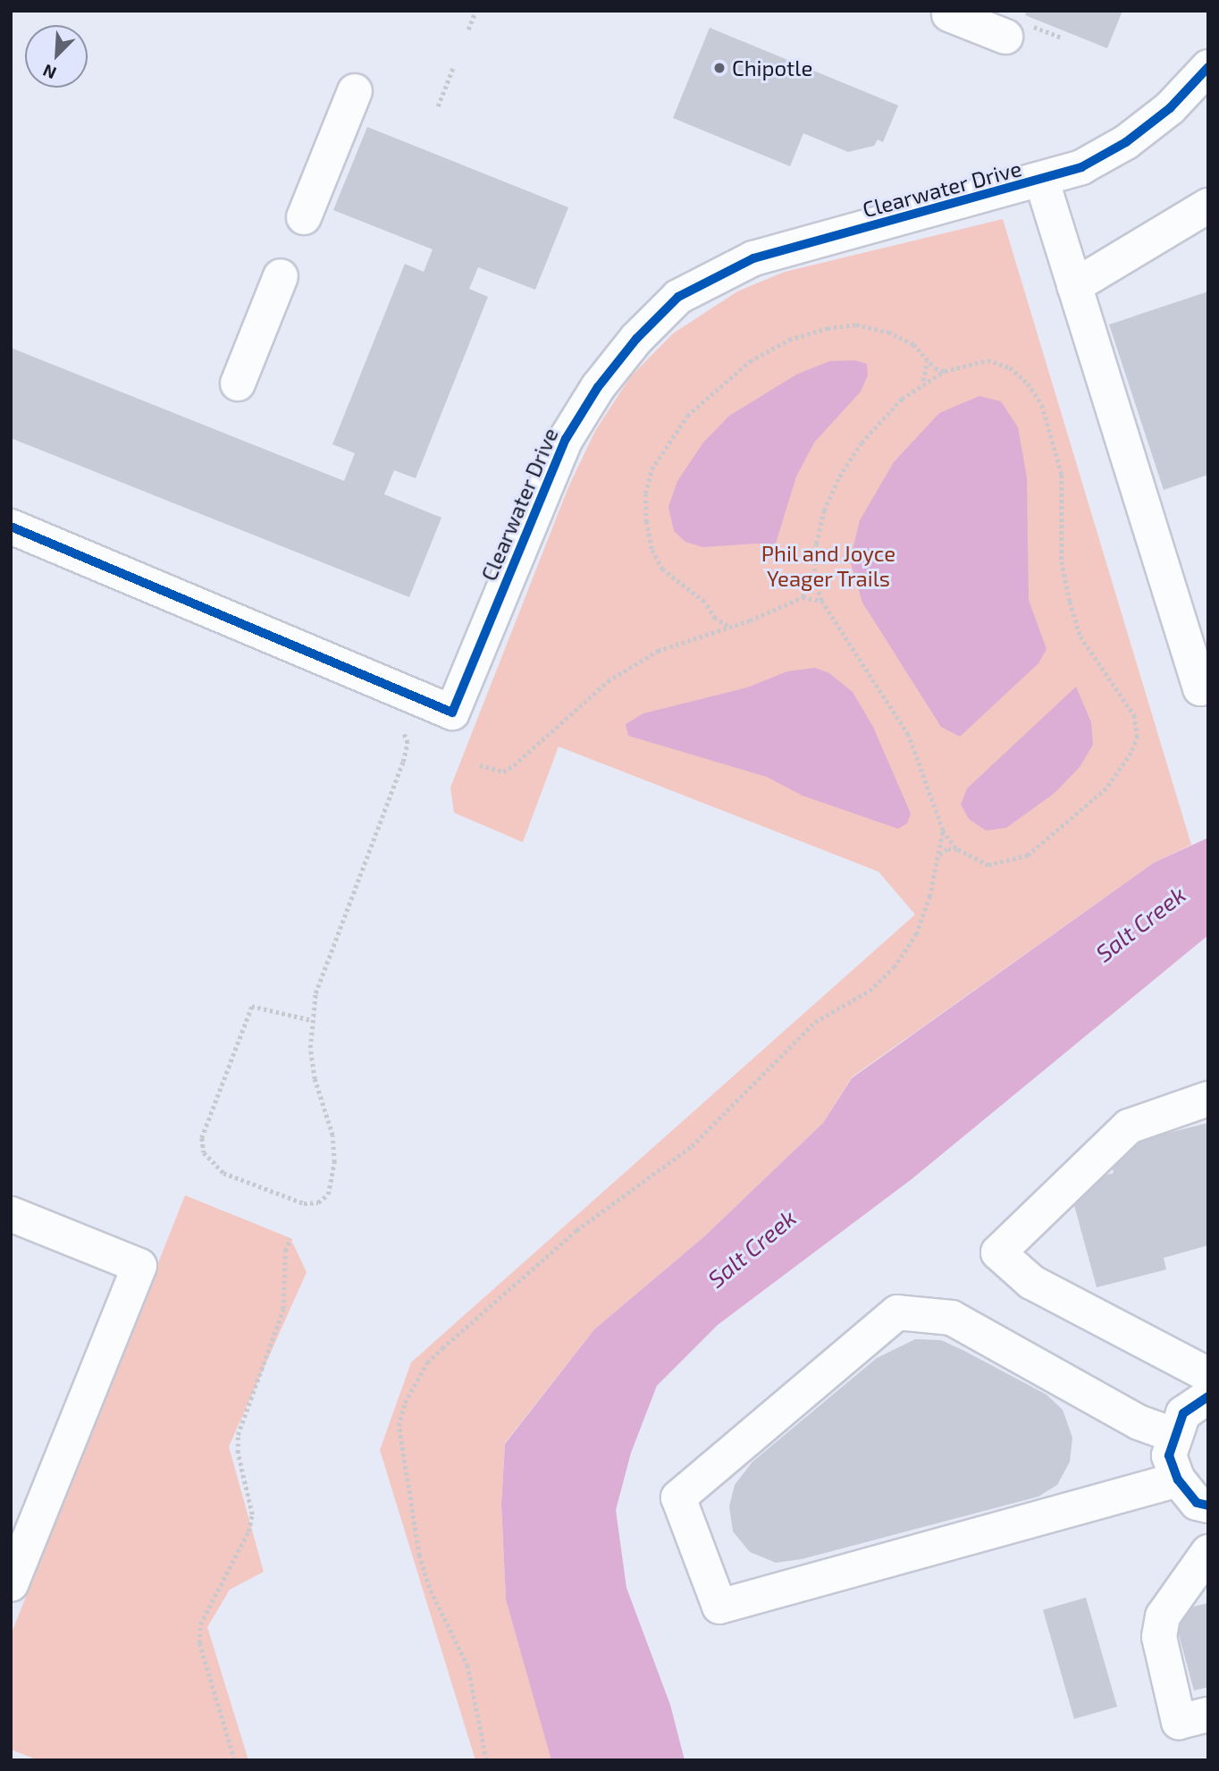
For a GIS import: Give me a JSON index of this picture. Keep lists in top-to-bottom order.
{
  "streets": {
    "street": ["Clearwater Drive"]
  },
  "water": ["Salt Creek"],
  "parks": ["Phil and Joyce Yeager Trails"],
  "places": ["Chipotle"],
  "north": "bottom left"
}
